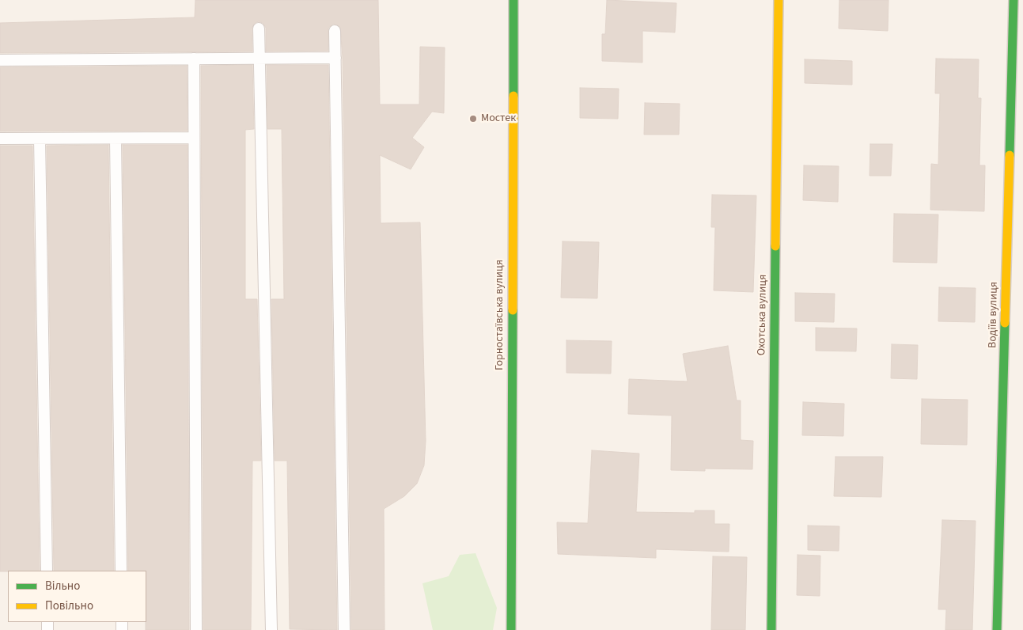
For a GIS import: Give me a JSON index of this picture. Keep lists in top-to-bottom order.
{
  "streets": {
    "street": ["Горностаївська вулиця", "Охотська вулиця", "Водіїв вулиця"]
  },
  "places": ["Мостек"],
  "legend": ["Вільно", "Повільно"]
}
